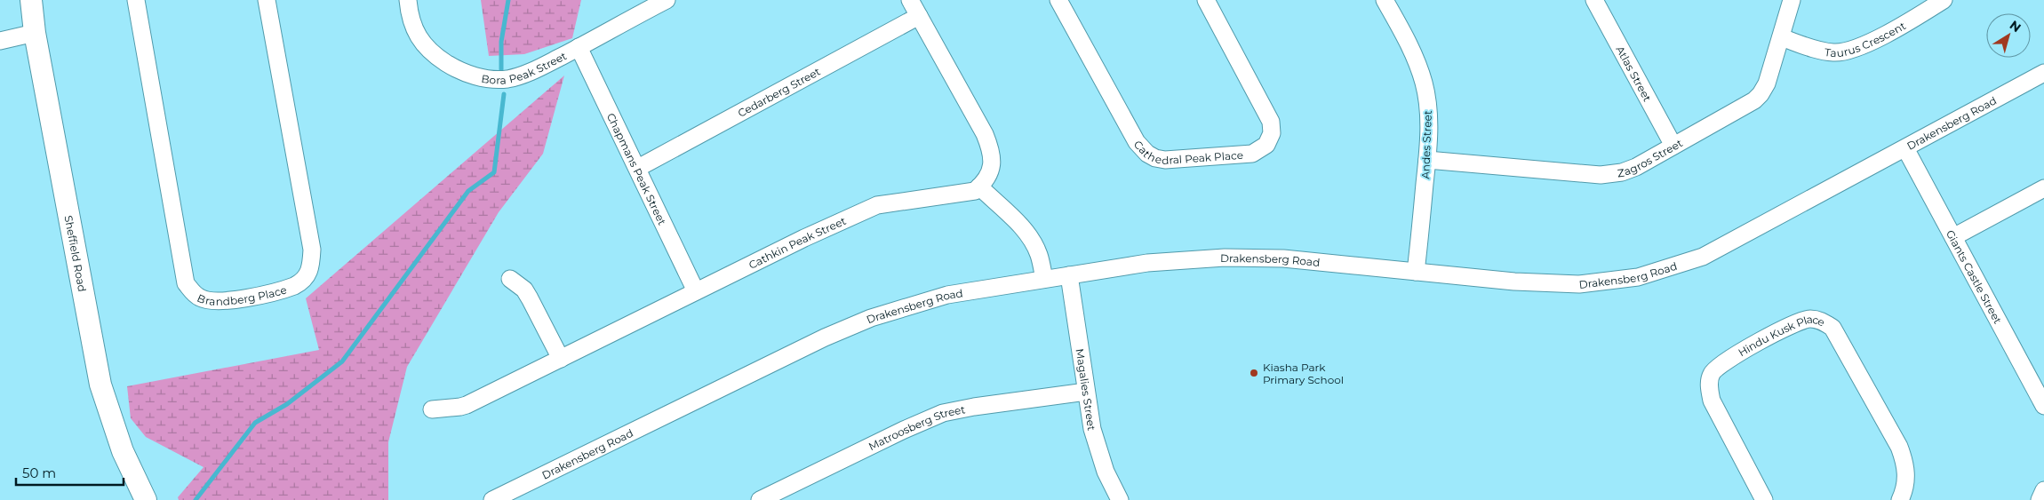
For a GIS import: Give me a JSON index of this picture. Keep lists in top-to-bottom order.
{
  "streets": {
    "street": [
      "Taurus Crescent",
      "Bora Peak Street",
      "Atlas Street",
      "Cedarberg Street",
      "Drakensberg Road",
      "Andes Street",
      "Cathedral Peak Place",
      "Zagros Street",
      "Chapmans Peak Street",
      "Cathkin Peak Street",
      "Sheffield Road",
      "Giants Castle Street",
      "Brandberg Place",
      "Hindu Kusk Place",
      "Magalies Street",
      "Matroosberg Street"
    ]
  },
  "crossings": [
    ["Taurus Crescent", "Zagros Street"],
    ["Bora Peak Street", "Chapmans Peak Street"],
    ["Atlas Street", "Zagros Street"],
    ["Cedarberg Street", "Chapmans Peak Street"],
    ["Drakensberg Road", "Andes Street"],
    ["Drakensberg Road", "Giants Castle Street"],
    ["Drakensberg Road", "Magalies Street"],
    ["Andes Street", "Zagros Street"],
    ["Chapmans Peak Street", "Cathkin Peak Street"],
    ["Magalies Street", "Matroosberg Street"]
  ],
  "places": ["Kiasha Park Primary School"],
  "scale_bar": "50 m",
  "north": "top right"
}
